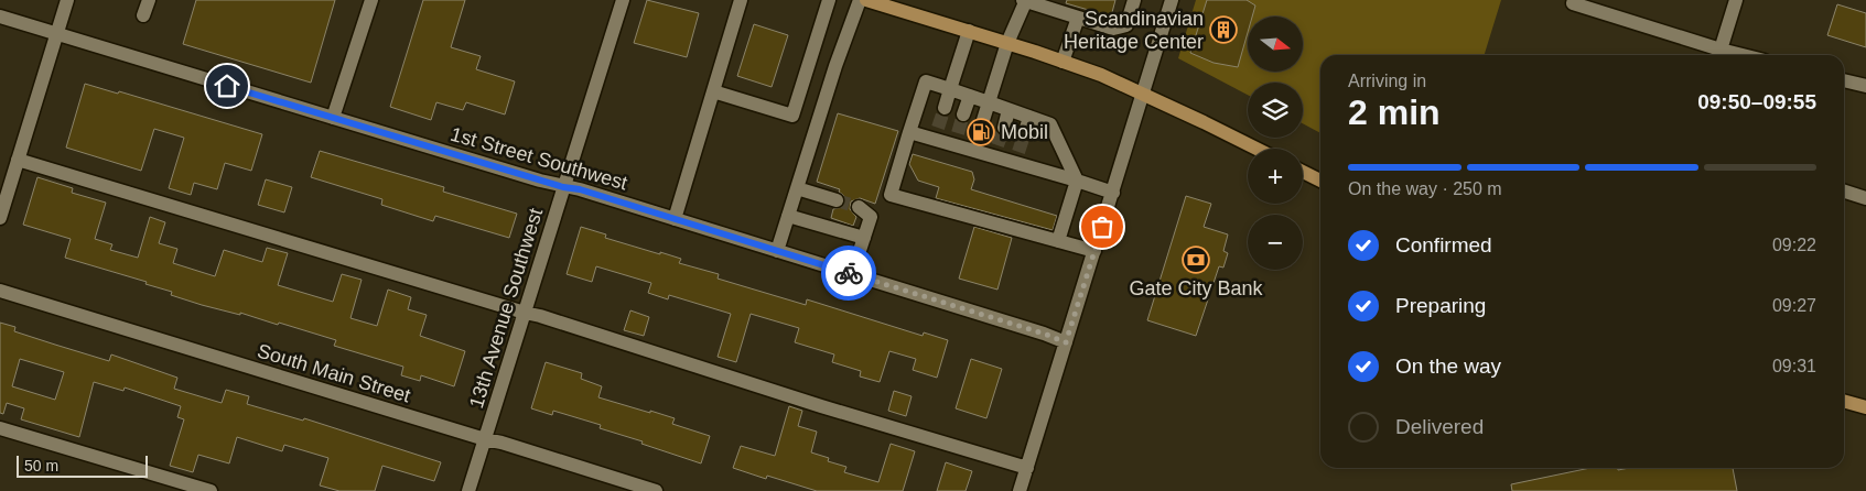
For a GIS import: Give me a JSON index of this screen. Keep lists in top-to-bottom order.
{
  "streets": {
    "street": ["1st Street Southwest", "13th Avenue Southwest", "South Main Street"]
  },
  "crossings": [
    ["1st Street Southwest", "13th Avenue Southwest"],
    ["13th Avenue Southwest", "South Main Street"]
  ],
  "places": {
    "building": ["Scandinavian Heritage Center"],
    "fuel station": ["Mobil"],
    "bank": ["Gate City Bank"]
  },
  "scale_bar": "50 m",
  "north": "right",
  "page": {
    "map_buttons": ["+", "−"],
    "heading": ["2 min", "Arriving in", "09:50–09:55"],
    "bar": "On the way · 250 m",
    "list": [
      ["Confirmed", "09:22"],
      ["Preparing", "09:27"],
      ["On the way", "09:31"],
      "Delivered"
    ],
    "scale": "50 m"
  }
}
